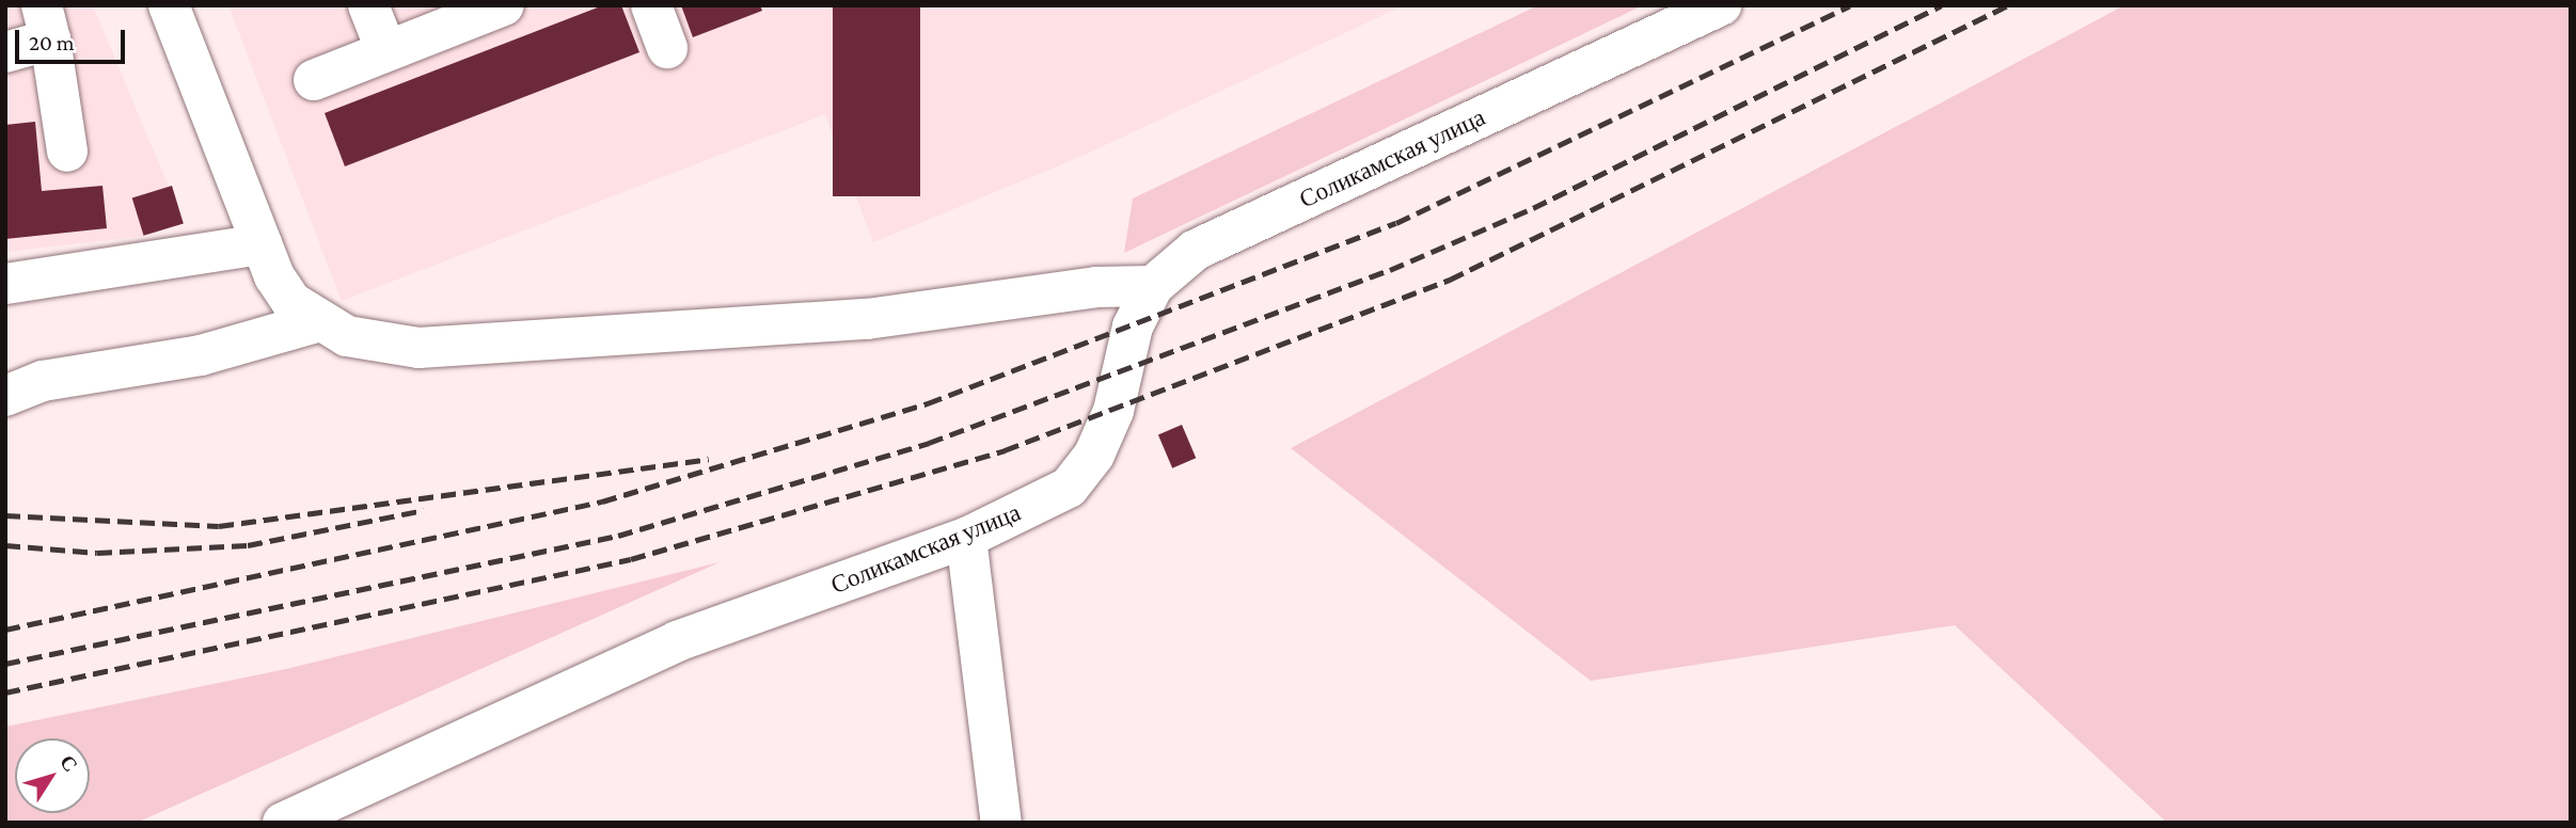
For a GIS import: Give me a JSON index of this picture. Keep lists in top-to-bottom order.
{
  "streets": {
    "street": ["Соликамская улица"]
  },
  "scale_bar": "20 m",
  "north": "top right"
}
